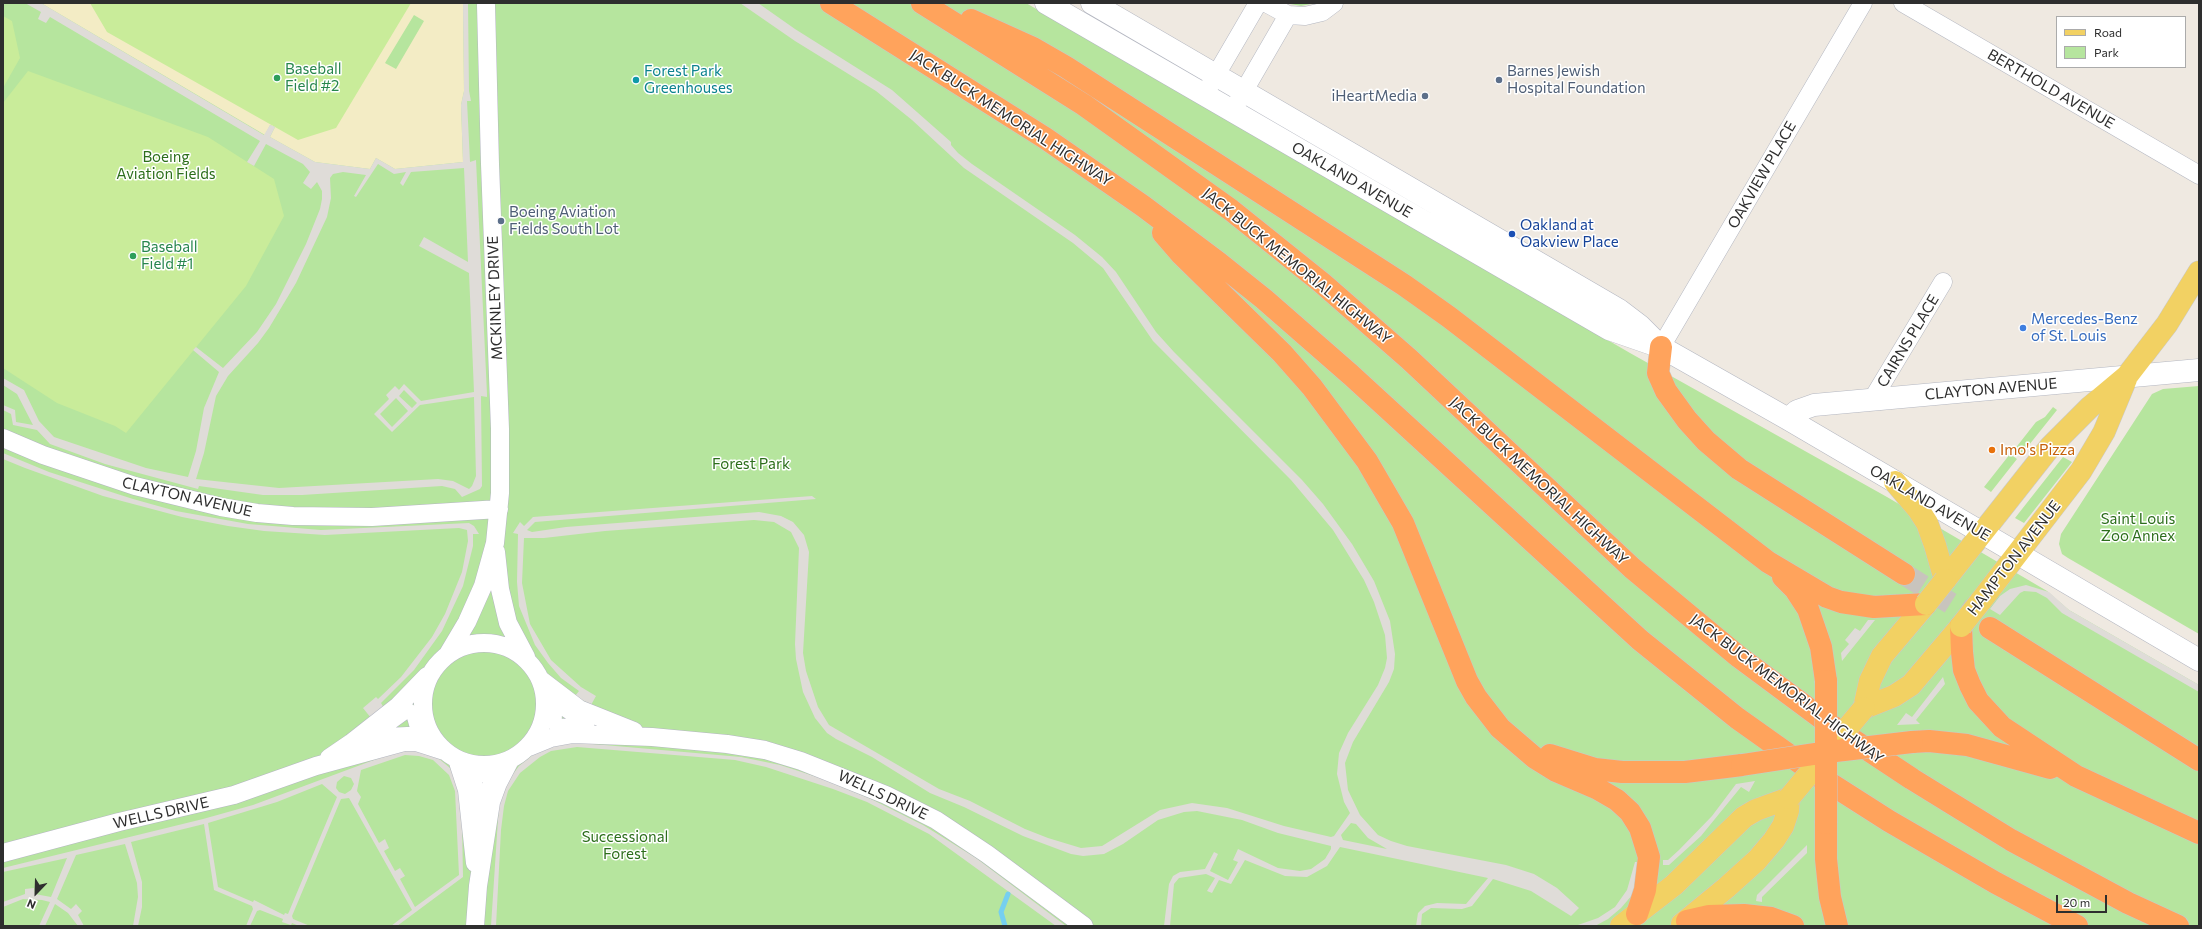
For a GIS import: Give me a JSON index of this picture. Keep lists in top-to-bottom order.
{
  "streets": {
    "highway": ["JACK BUCK MEMORIAL HIGHWAY"],
    "main road": ["HAMPTON AVENUE"],
    "street": [
      "BERTHOLD AVENUE",
      "OAKVIEW PLACE",
      "OAKLAND AVENUE",
      "MCKINLEY DRIVE",
      "CAIRNS PLACE",
      "CLAYTON AVENUE",
      "WELLS DRIVE"
    ]
  },
  "crossings": [
    ["OAKVIEW PLACE", "OAKLAND AVENUE"],
    ["OAKLAND AVENUE", "CLAYTON AVENUE"],
    ["OAKLAND AVENUE", "HAMPTON AVENUE"],
    ["MCKINLEY DRIVE", "CLAYTON AVENUE"],
    ["MCKINLEY DRIVE", "WELLS DRIVE"],
    ["CAIRNS PLACE", "CLAYTON AVENUE"],
    ["CLAYTON AVENUE", "HAMPTON AVENUE"]
  ],
  "parks": [
    "Boeing Aviation Fields",
    "Forest Park",
    "Saint Louis Zoo Annex",
    "Successional Forest"
  ],
  "places": [
    "Baseball Field #2",
    "Forest Park Greenhouses",
    "Barnes Jewish Hospital Foundation",
    "iHeartMedia",
    "Boeing Aviation Fields South Lot",
    "Oakland at Oakview Place",
    "Baseball Field #1",
    "Mercedes-Benz of St. Louis",
    "Imo's Pizza"
  ],
  "legend": ["Road", "Park"],
  "scale_bar": "20 m",
  "north": "bottom left"
}
